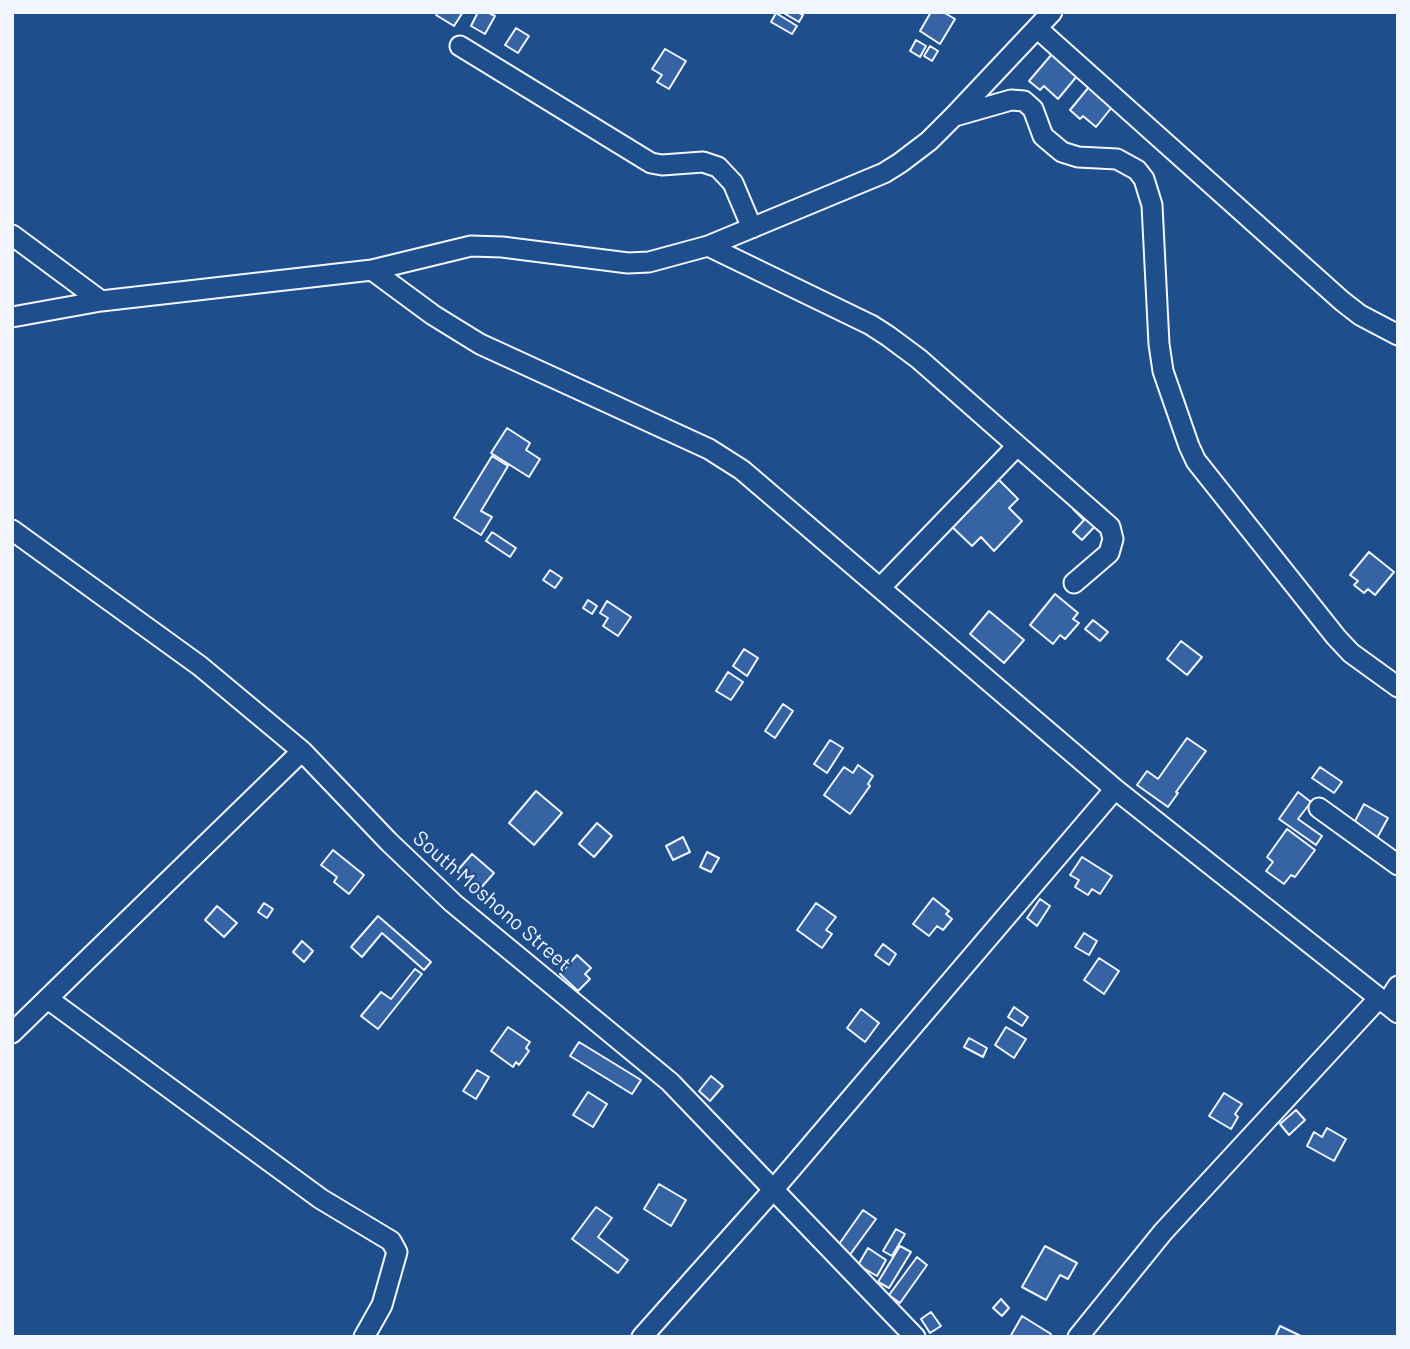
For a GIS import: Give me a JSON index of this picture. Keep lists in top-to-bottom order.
{
  "streets": {
    "street": ["South Moshono Street"]
  }
}
